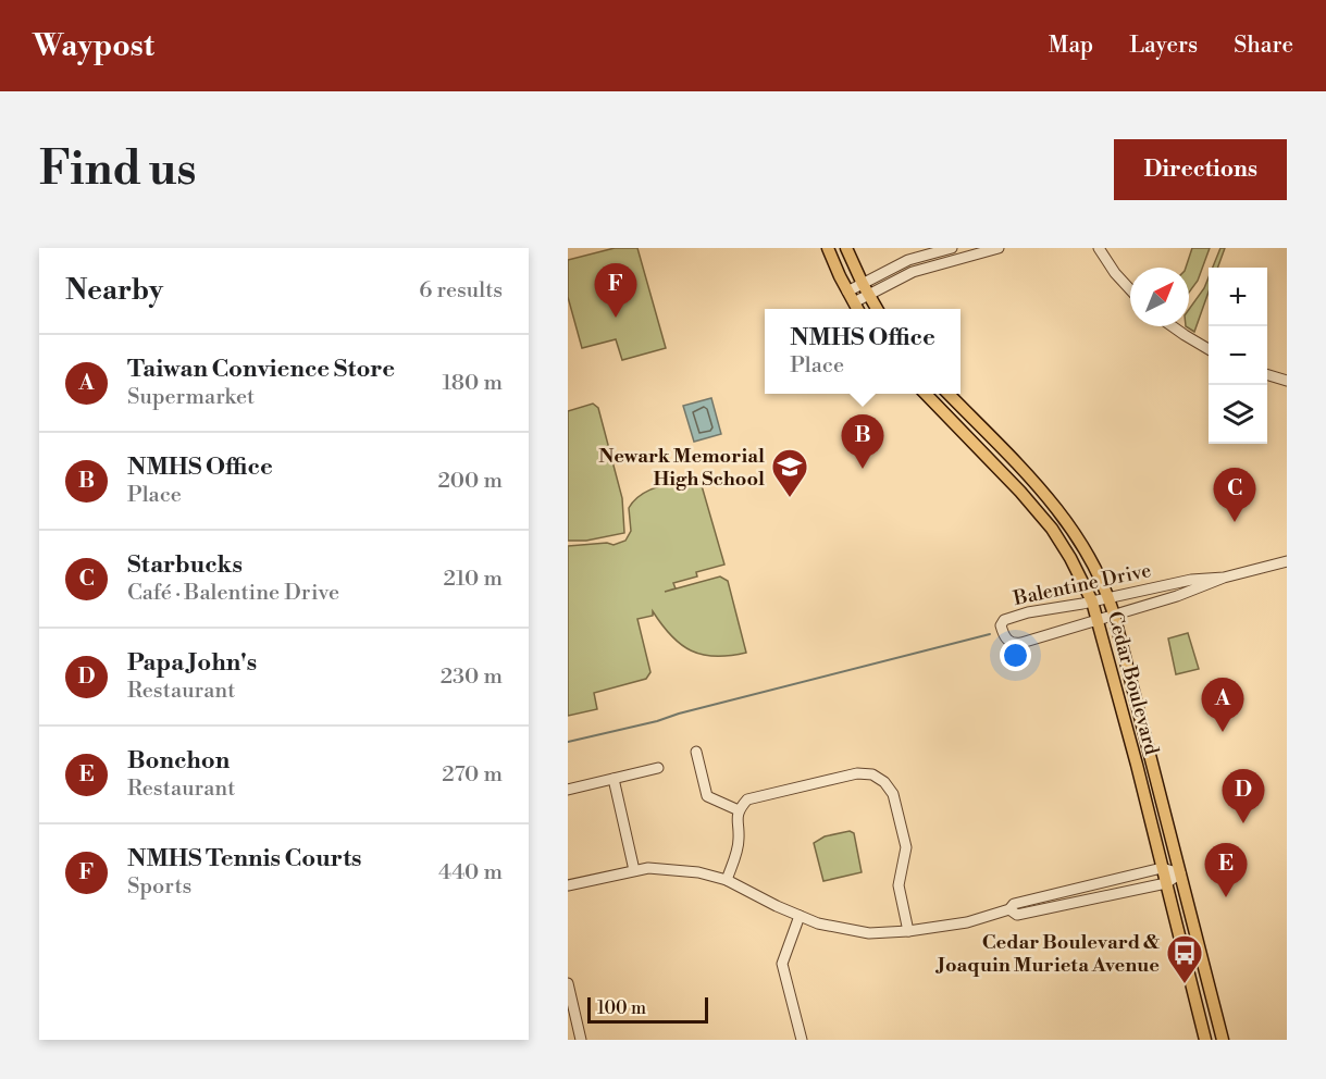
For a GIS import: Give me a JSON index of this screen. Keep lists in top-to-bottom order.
{
  "streets": {
    "main road": ["Cedar Boulevard"],
    "street": ["Balentine Drive"]
  },
  "crossings": [
    ["Balentine Drive", "Cedar Boulevard"]
  ],
  "places": {
    "school or university": ["Newark Memorial High School"],
    "bus stop": ["Cedar Boulevard & Joaquin Murieta Avenue"]
  },
  "scale_bar": "100 m",
  "north": "top right",
  "page": {
    "header": "Waypost",
    "nav": ["Map", "Layers", "Share"],
    "buttons": "Directions",
    "title": "Find us",
    "heading": ["Nearby", "6 results"],
    "pins": [
      "F",
      "B",
      "C",
      "A",
      "D",
      "E"
    ],
    "map_buttons": ["+", "−"],
    "popup": ["NMHS Office", "Place"],
    "list": [
      {
        "mark": "A",
        "name": "Taiwan Convience Store",
        "note": "Supermarket",
        "value": "180 m"
      },
      {
        "mark": "B",
        "name": "NMHS Office",
        "note": "Place",
        "value": "200 m"
      },
      {
        "mark": "C",
        "name": "Starbucks",
        "note": "Café · Balentine Drive",
        "value": "210 m"
      },
      {
        "mark": "D",
        "name": "Papa John's",
        "note": "Restaurant",
        "value": "230 m"
      },
      {
        "mark": "E",
        "name": "Bonchon",
        "note": "Restaurant",
        "value": "270 m"
      },
      {
        "mark": "F",
        "name": "NMHS Tennis Courts",
        "note": "Sports",
        "value": "440 m"
      }
    ],
    "scale": "100 m"
  }
}
